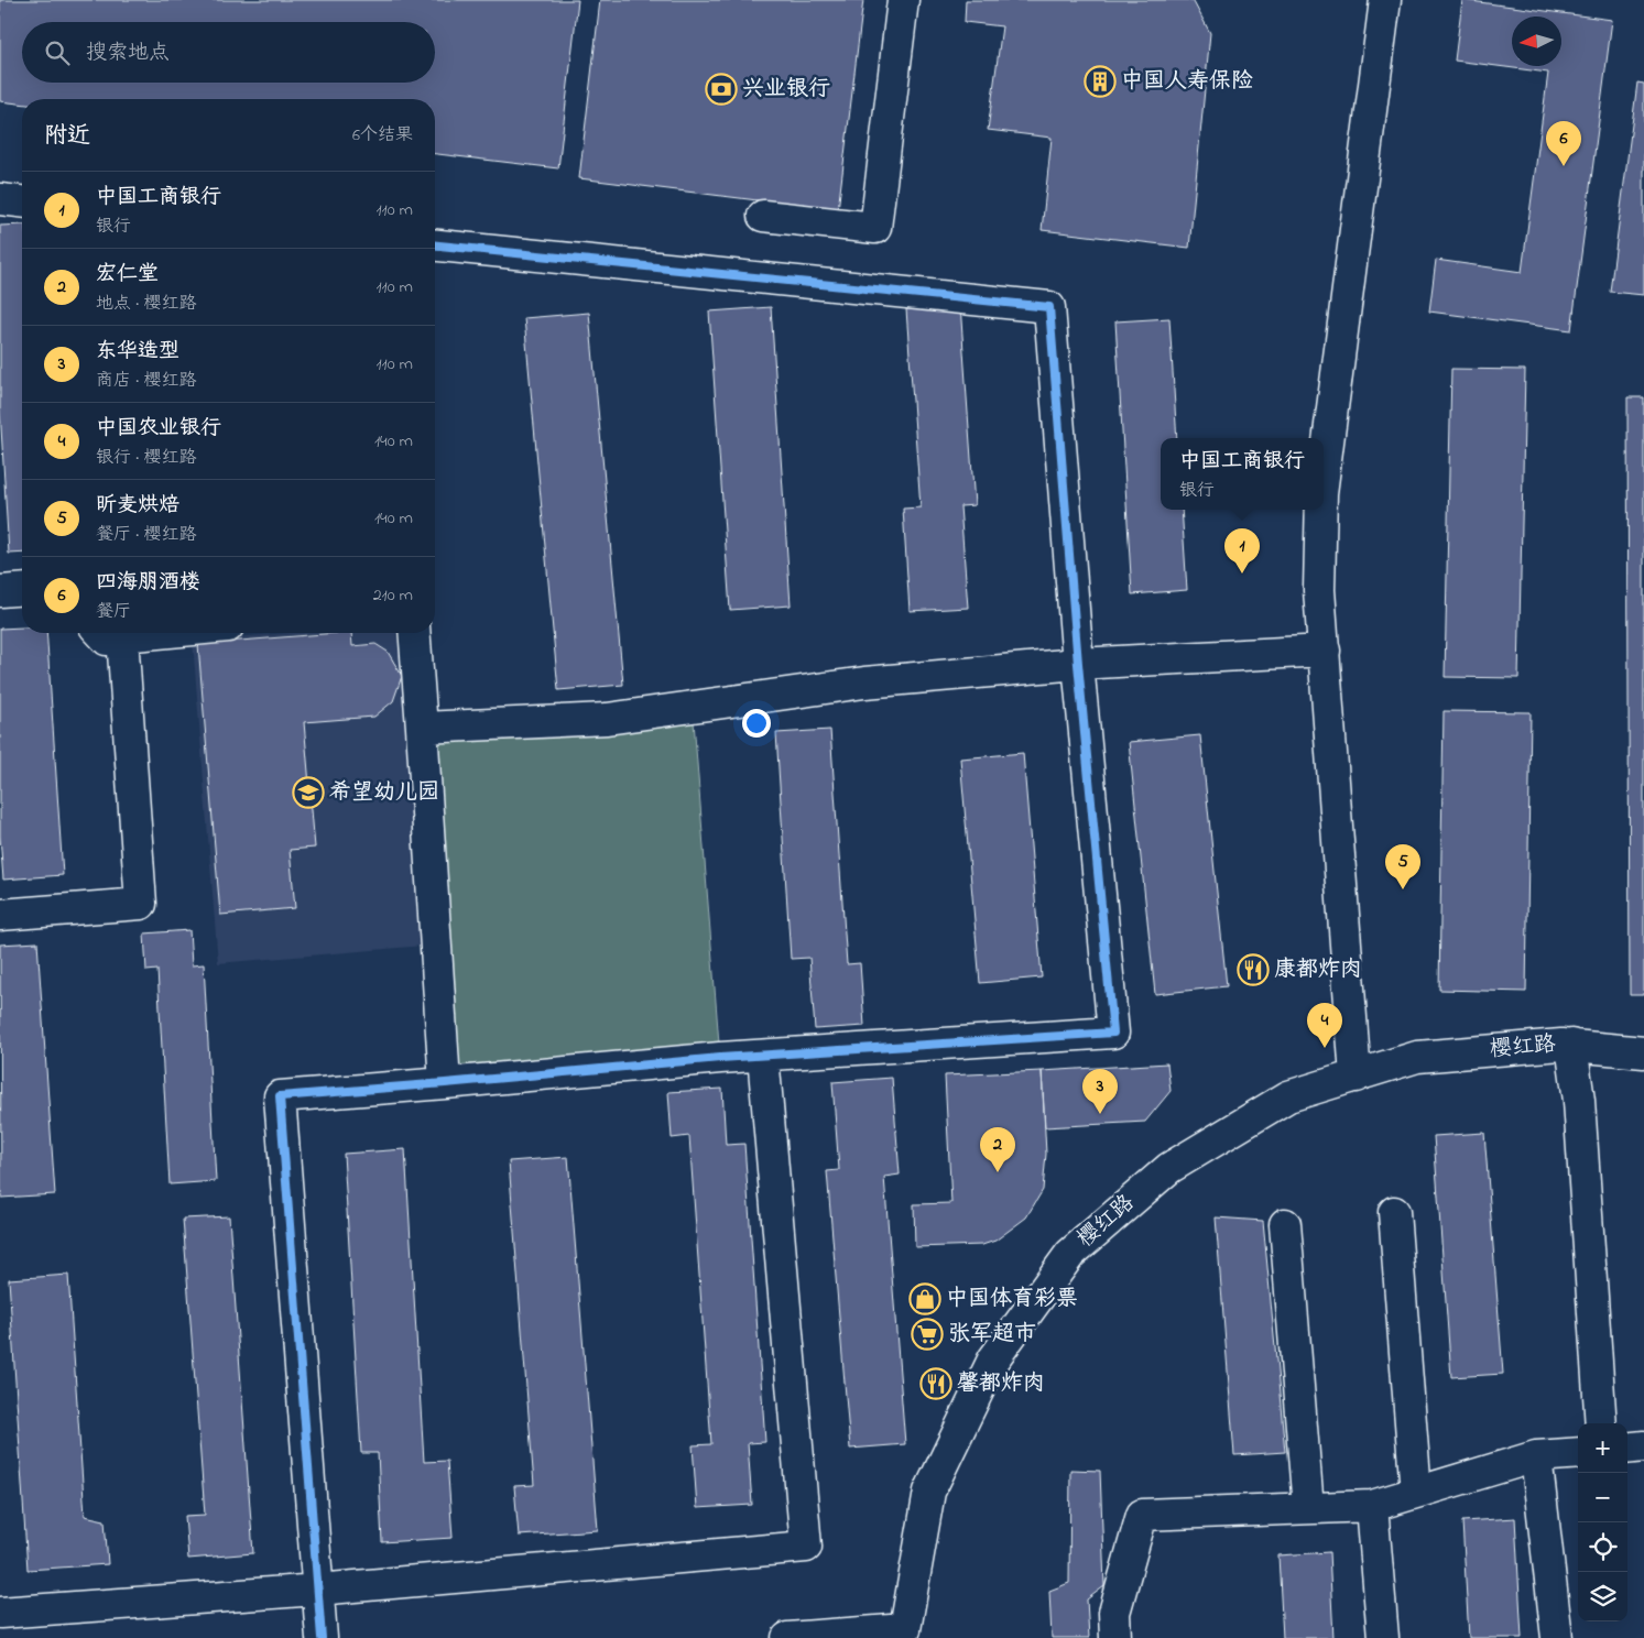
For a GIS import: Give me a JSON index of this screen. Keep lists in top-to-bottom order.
{
  "streets": {
    "street": ["樱红路"]
  },
  "places": {
    "building": ["中国人寿保险"],
    "bank": ["兴业银行"],
    "school or university": ["希望幼儿园"],
    "restaurant": ["康都炸肉", "馨都炸肉"],
    "shop": ["中国体育彩票"],
    "supermarket": ["张军超市"]
  },
  "north": "left",
  "page": {
    "search": "搜索地点",
    "heading": ["附近", "6个结果"],
    "pins": [
      "6",
      "1",
      "5",
      "4",
      "3",
      "2"
    ],
    "list": [
      {
        "mark": "1",
        "name": "中国工商银行",
        "note": "银行",
        "value": "110 m"
      },
      {
        "mark": "2",
        "name": "宏仁堂",
        "note": "地点 · 樱红路",
        "value": "110 m"
      },
      {
        "mark": "3",
        "name": "东华造型",
        "note": "商店 · 樱红路",
        "value": "110 m"
      },
      {
        "mark": "4",
        "name": "中国农业银行",
        "note": "银行 · 樱红路",
        "value": "140 m"
      },
      {
        "mark": "5",
        "name": "昕麦烘焙",
        "note": "餐厅 · 樱红路",
        "value": "140 m"
      },
      {
        "mark": "6",
        "name": "四海朋酒楼",
        "note": "餐厅",
        "value": "210 m"
      }
    ],
    "popup": ["中国工商银行", "银行"],
    "map_buttons": ["+", "−"]
  }
}
